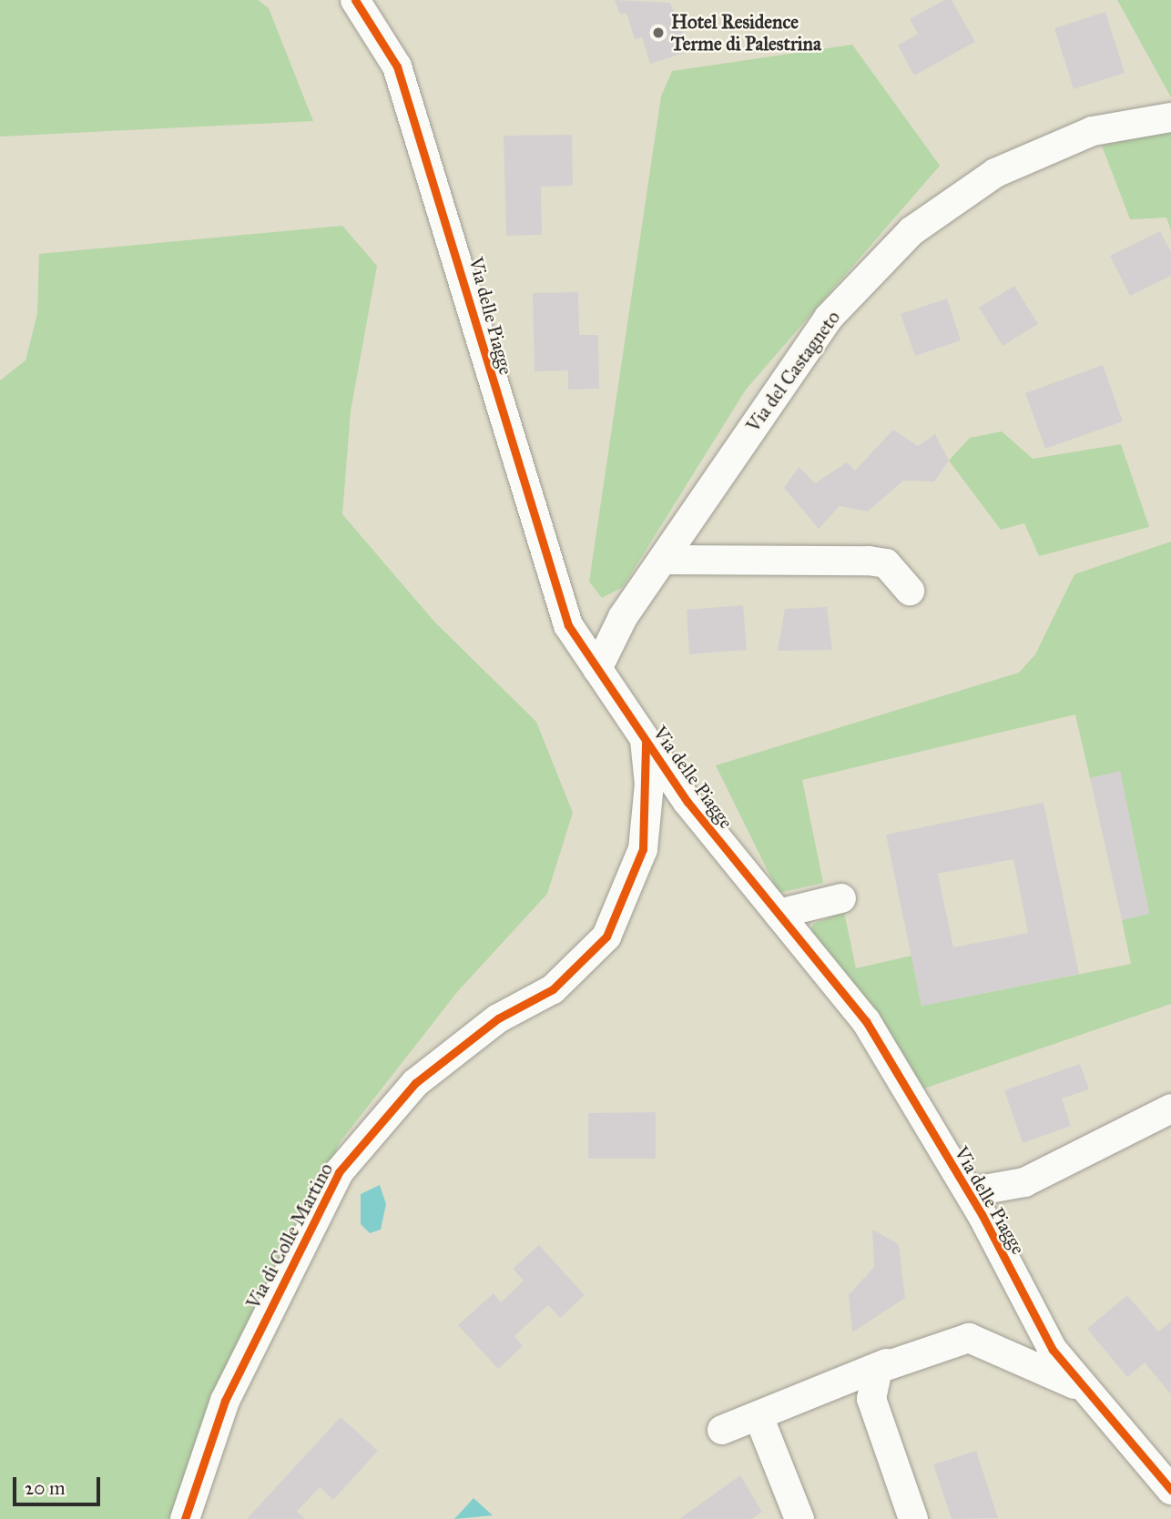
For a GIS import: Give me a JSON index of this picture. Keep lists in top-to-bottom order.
{
  "streets": {
    "street": ["Via delle Piagge", "Via del Castagneto", "Via di Colle Martino"]
  },
  "crossings": [
    ["Via delle Piagge", "Via del Castagneto"],
    ["Via delle Piagge", "Via di Colle Martino"]
  ],
  "places": ["Hotel Residence Terme di Palestrina"],
  "scale_bar": "20 m"
}
